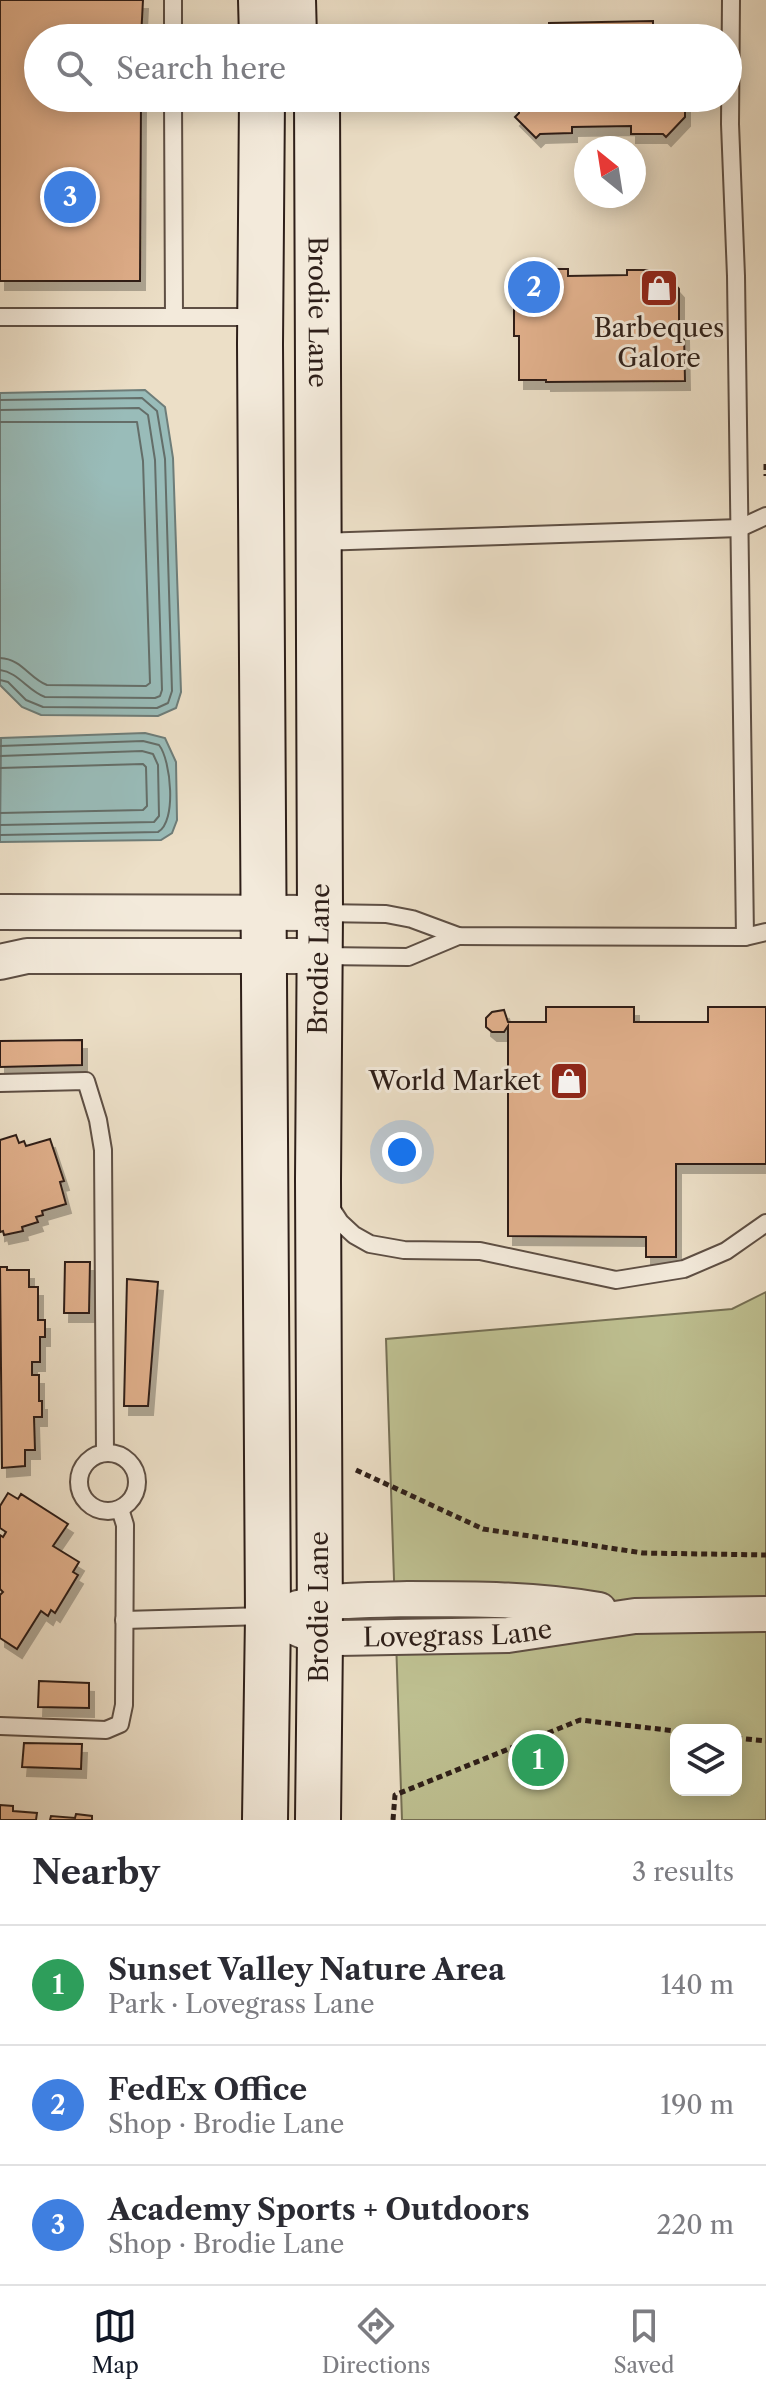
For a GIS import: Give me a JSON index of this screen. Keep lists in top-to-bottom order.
{
  "streets": {
    "main road": ["Brodie Lane"],
    "street": ["Lovegrass Lane"]
  },
  "crossings": [
    ["Brodie Lane", "Lovegrass Lane"]
  ],
  "places": {
    "shop": ["Barbeques Galore", "World Market"]
  },
  "north": "top left",
  "page": {
    "search": "Search here",
    "pins": ["3", "2", "1"],
    "heading": ["Nearby", "3 results"],
    "list": [
      {
        "mark": "1",
        "name": "Sunset Valley Nature Area",
        "note": "Park · Lovegrass Lane",
        "value": "140 m"
      },
      {
        "mark": "2",
        "name": "FedEx Office",
        "note": "Shop · Brodie Lane",
        "value": "190 m"
      },
      {
        "mark": "3",
        "name": "Academy Sports + Outdoors",
        "note": "Shop · Brodie Lane",
        "value": "220 m"
      }
    ],
    "nav": ["Map", "Directions", "Saved"]
  }
}
